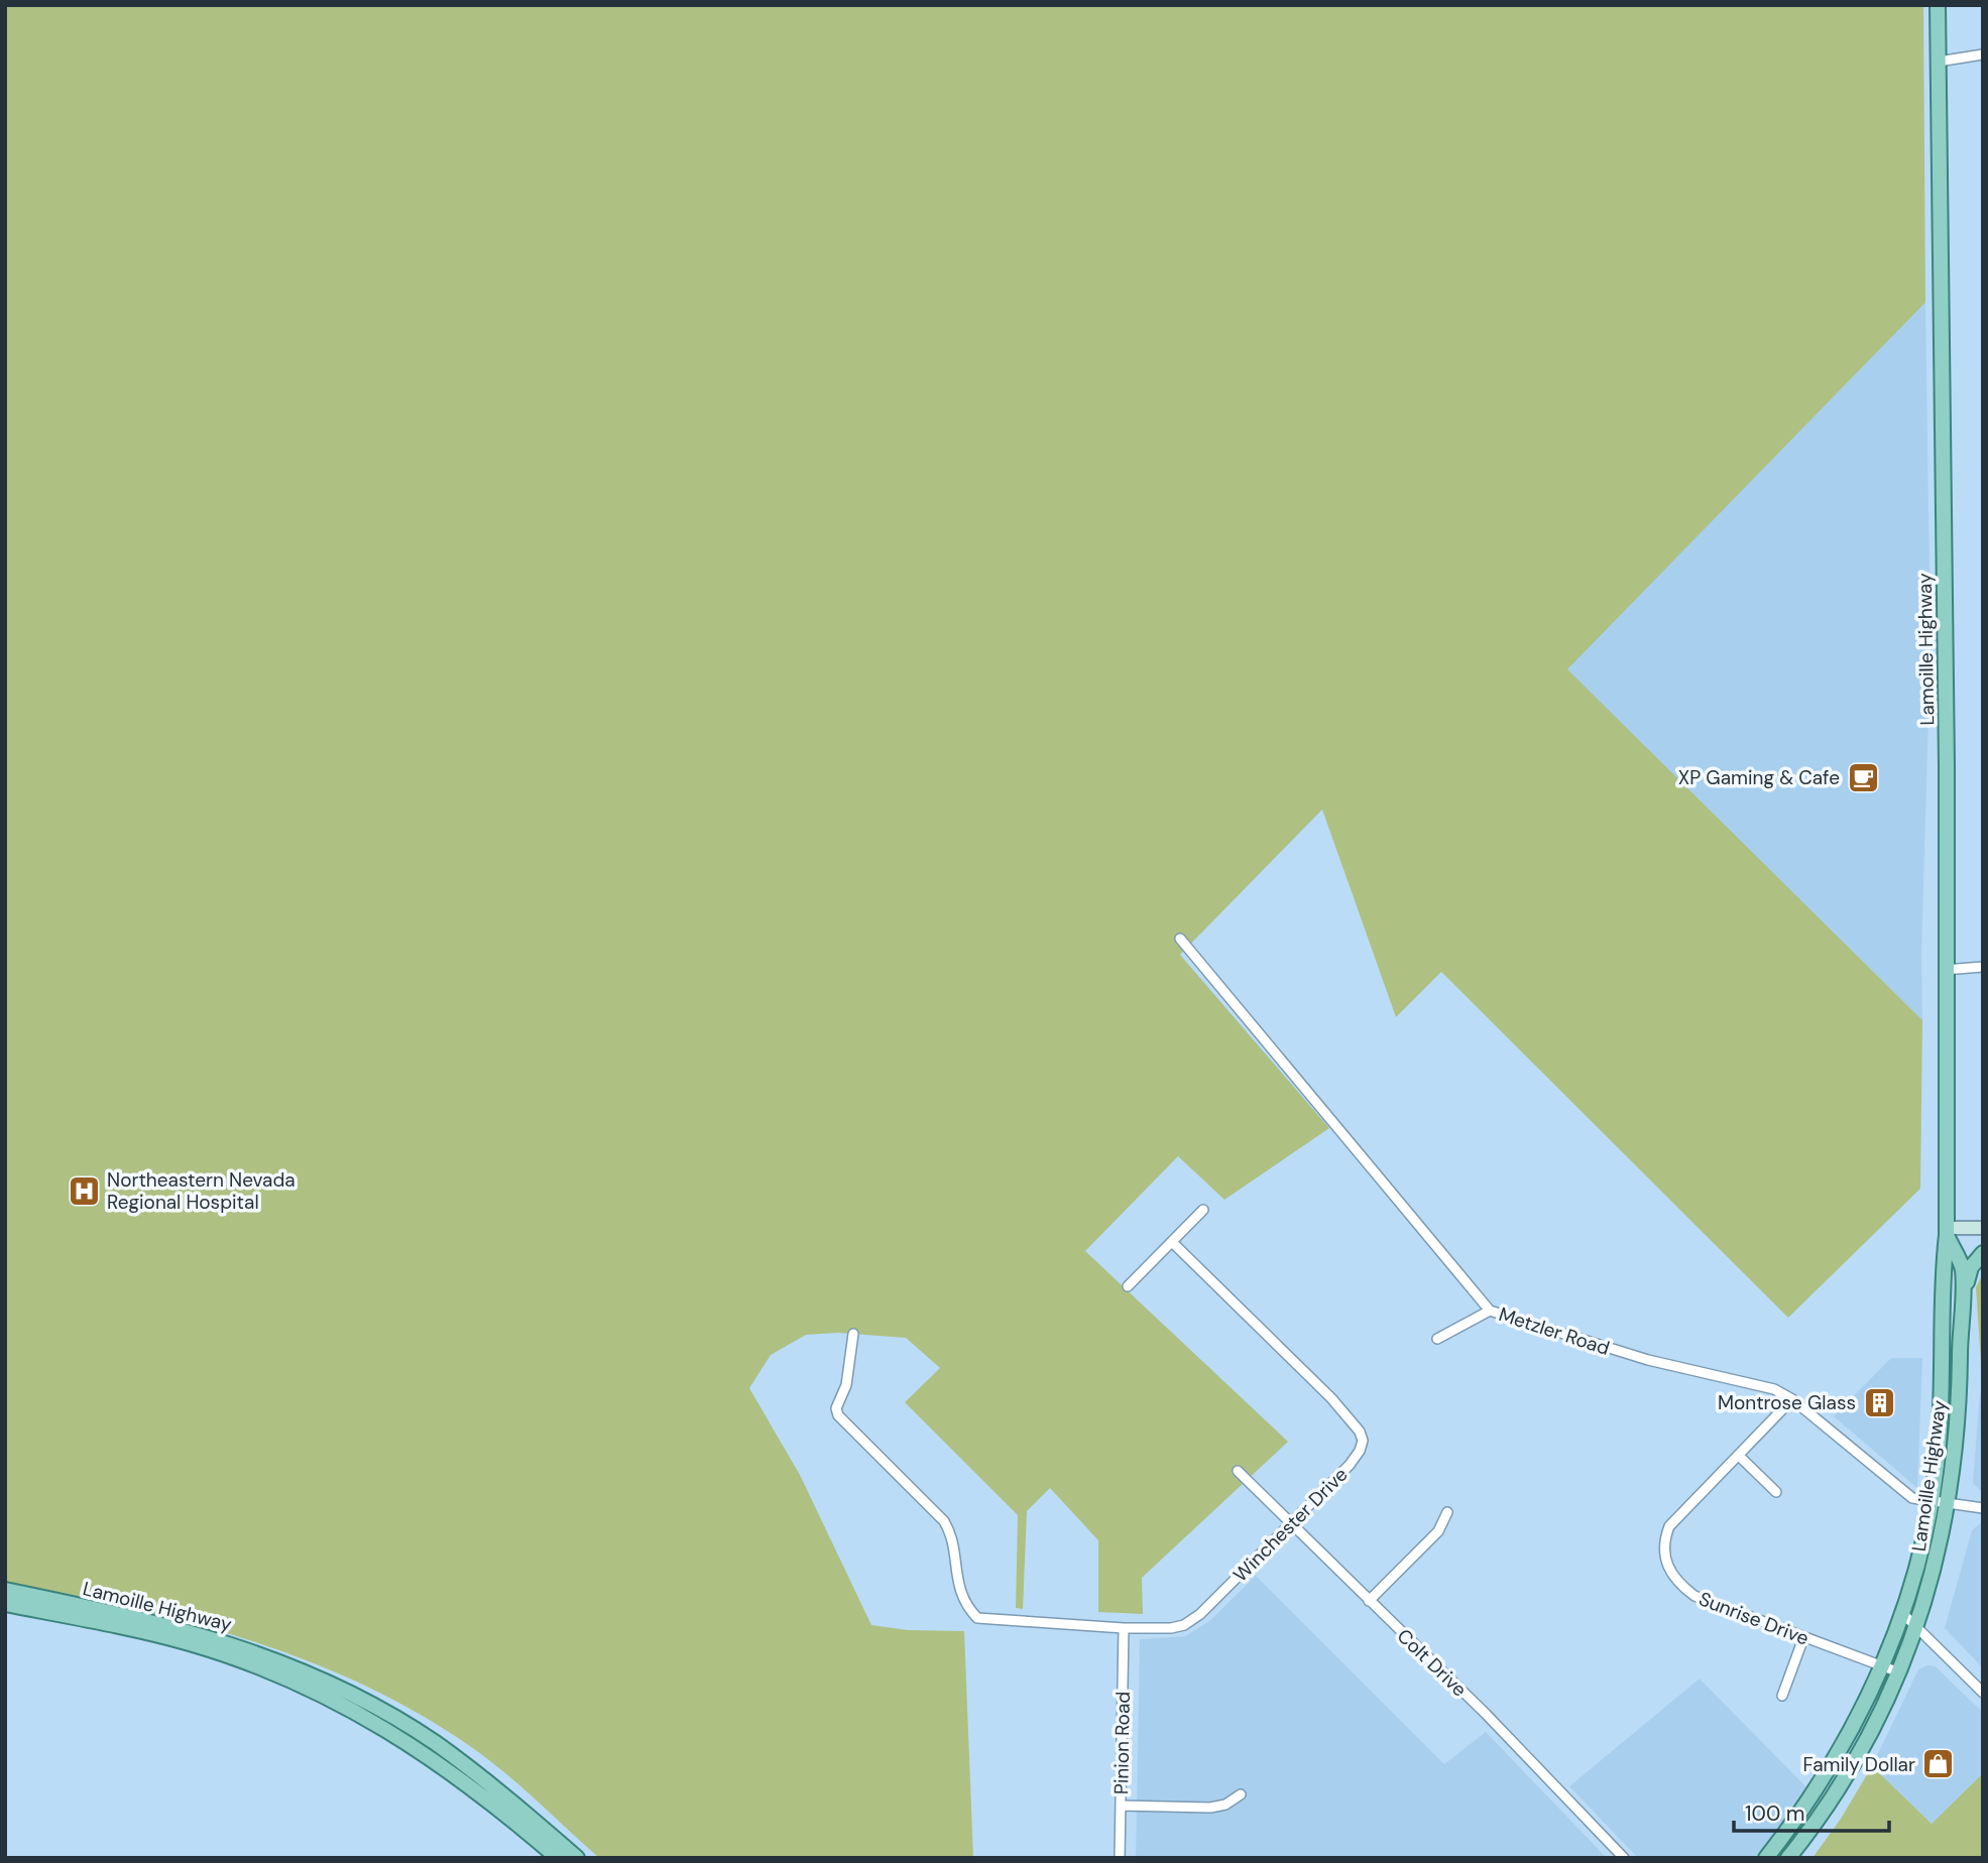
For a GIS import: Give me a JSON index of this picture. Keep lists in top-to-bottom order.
{
  "streets": {
    "main road": ["Lamoille Highway"],
    "street": [
      "Metzler Road",
      "Winchester Drive",
      "Sunrise Drive",
      "Colt Drive",
      "Pinion Road"
    ]
  },
  "crossings": [
    ["Lamoille Highway", "Metzler Road"],
    ["Lamoille Highway", "Sunrise Drive"],
    ["Metzler Road", "Sunrise Drive"],
    ["Winchester Drive", "Colt Drive"],
    ["Winchester Drive", "Pinion Road"]
  ],
  "places": {
    "cafe": ["XP Gaming & Cafe"],
    "hospital": ["Northeastern Nevada Regional Hospital"],
    "building": ["Montrose Glass"],
    "shop": ["Family Dollar"]
  },
  "scale_bar": "100 m"
}
